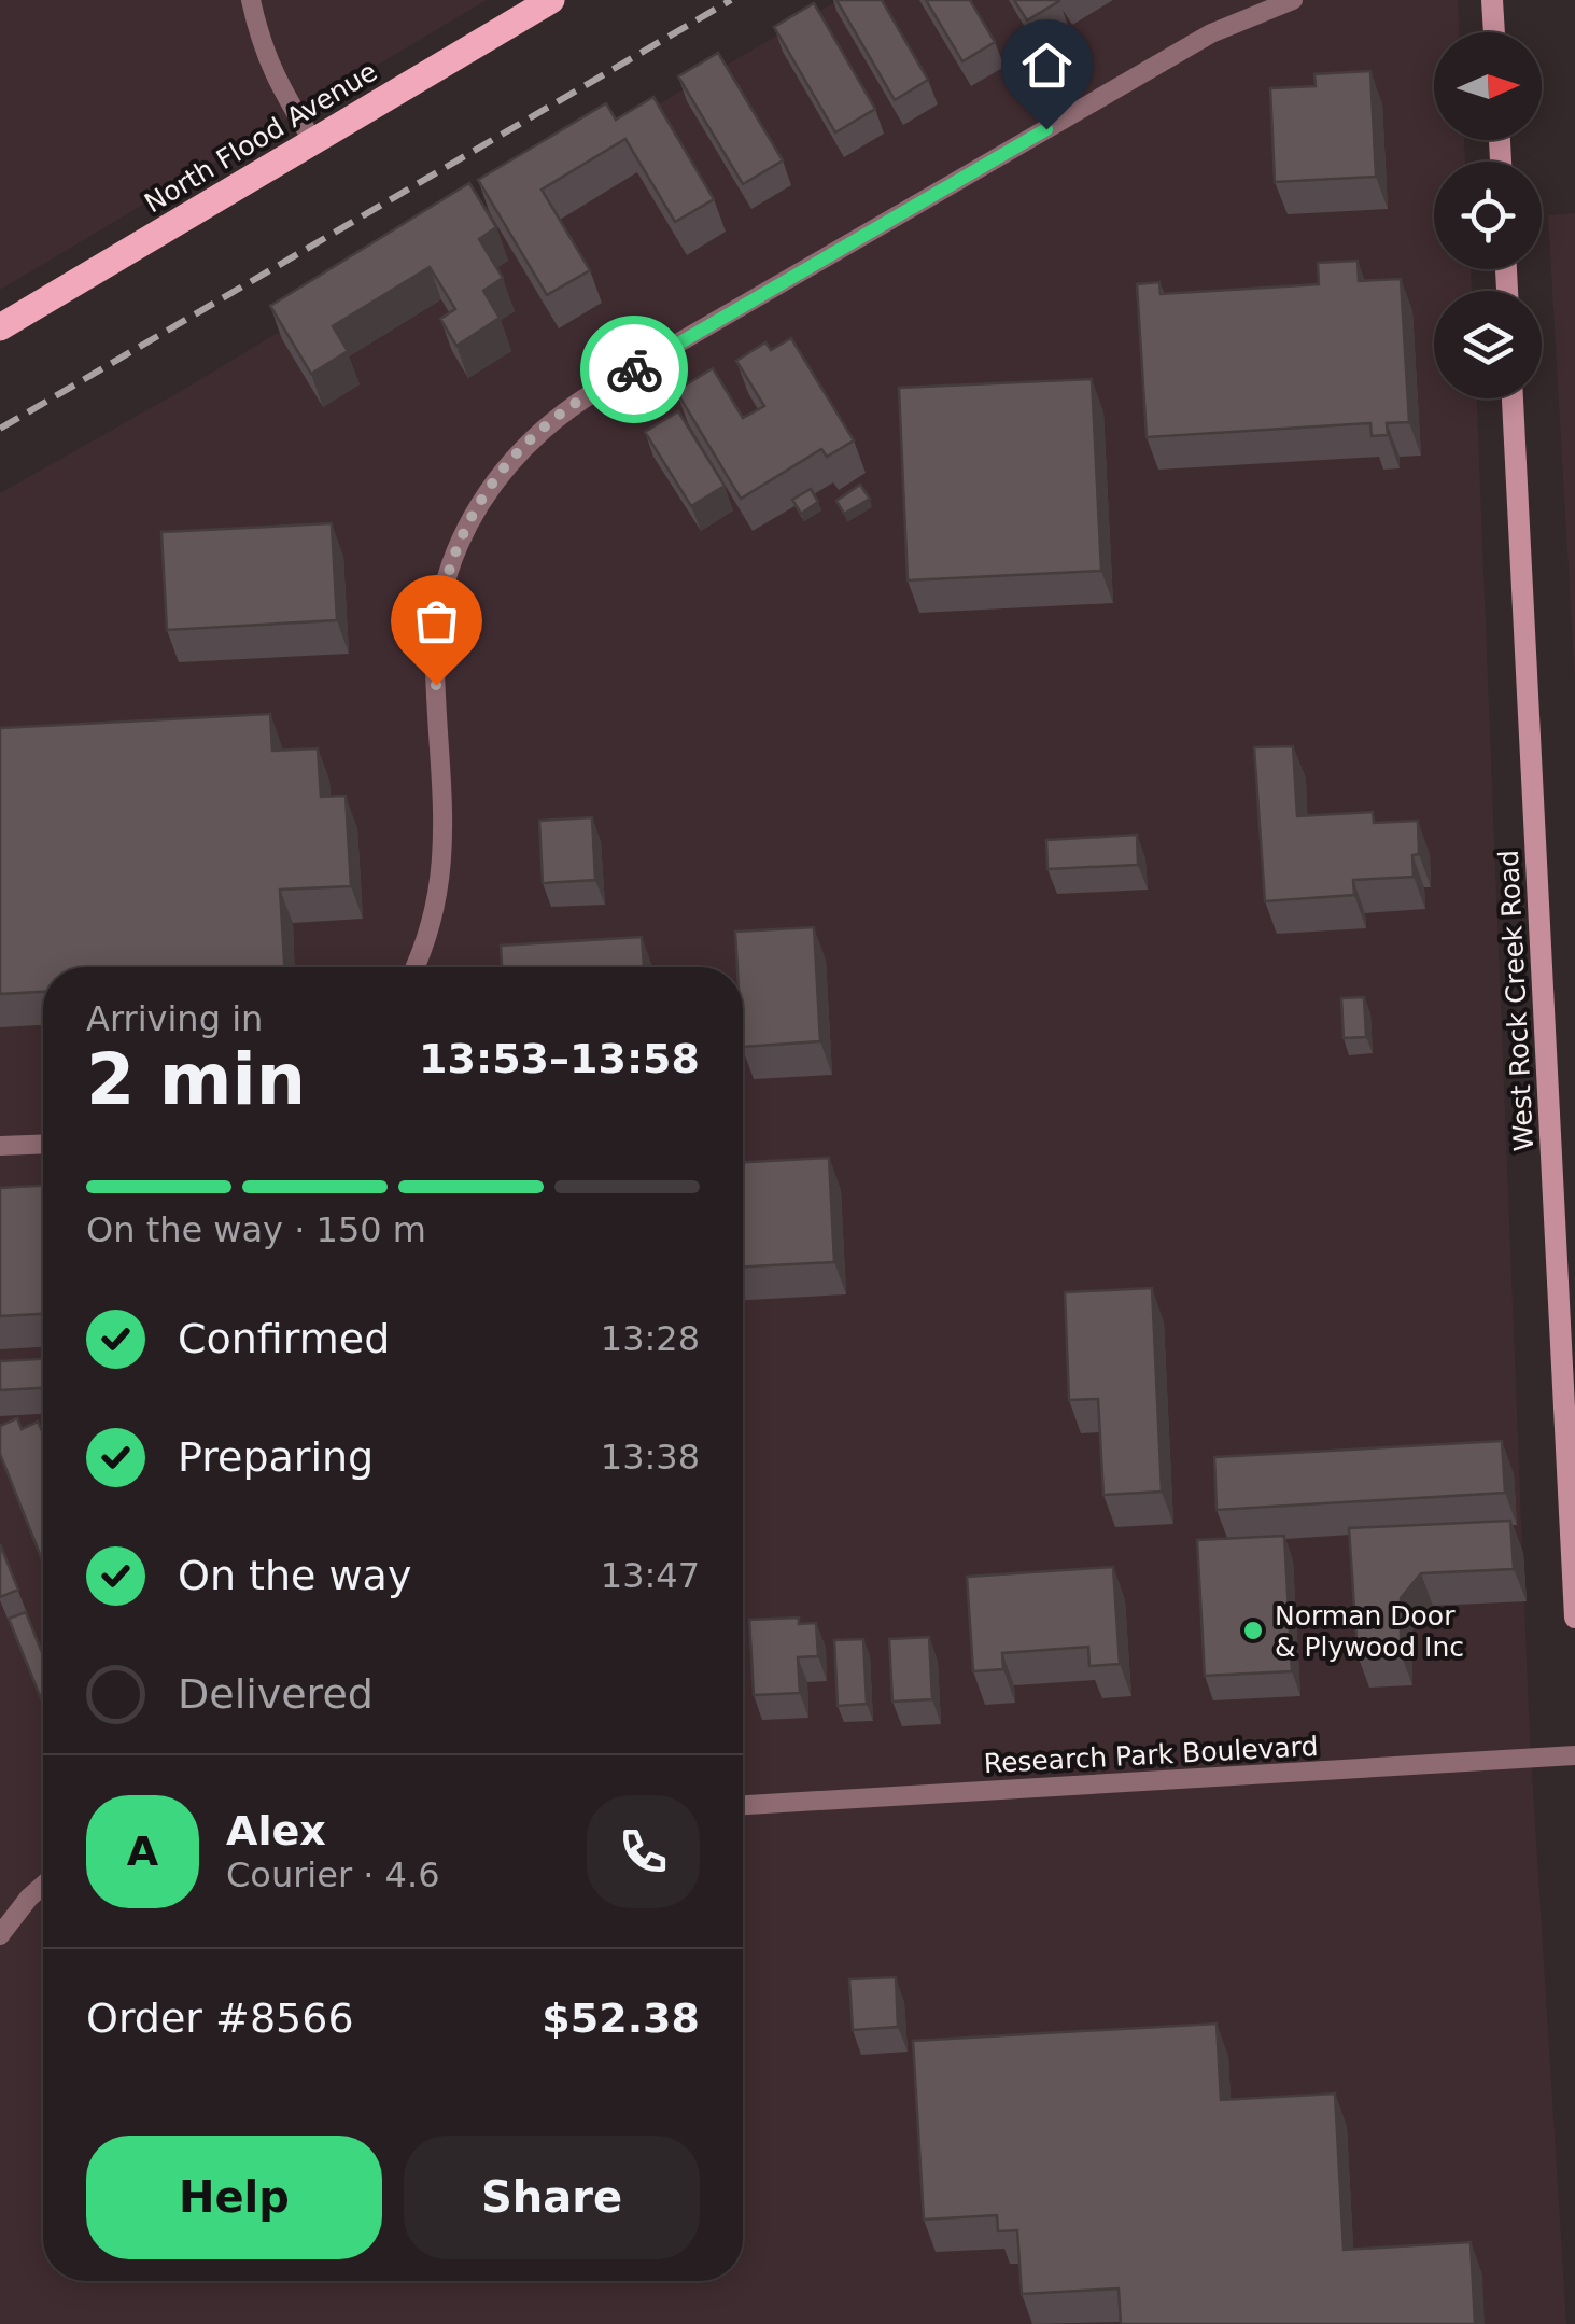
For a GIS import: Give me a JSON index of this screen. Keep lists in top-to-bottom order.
{
  "streets": {
    "main road": ["North Flood Avenue", "West Rock Creek Road"],
    "street": ["Research Park Boulevard"]
  },
  "places": ["Norman Door & Plywood Inc"],
  "north": "right",
  "page": {
    "heading": ["2 min", "Arriving in", "13:53–13:58"],
    "panel": [
      "Alex",
      "Courier · 4.6",
      "Order #8566",
      "$52.38"
    ],
    "bar": "On the way · 150 m",
    "list": [
      ["Confirmed", "13:28"],
      ["Preparing", "13:38"],
      ["On the way", "13:47"],
      "Delivered"
    ],
    "round": "A",
    "buttons": ["Help", "Share"]
  }
}
